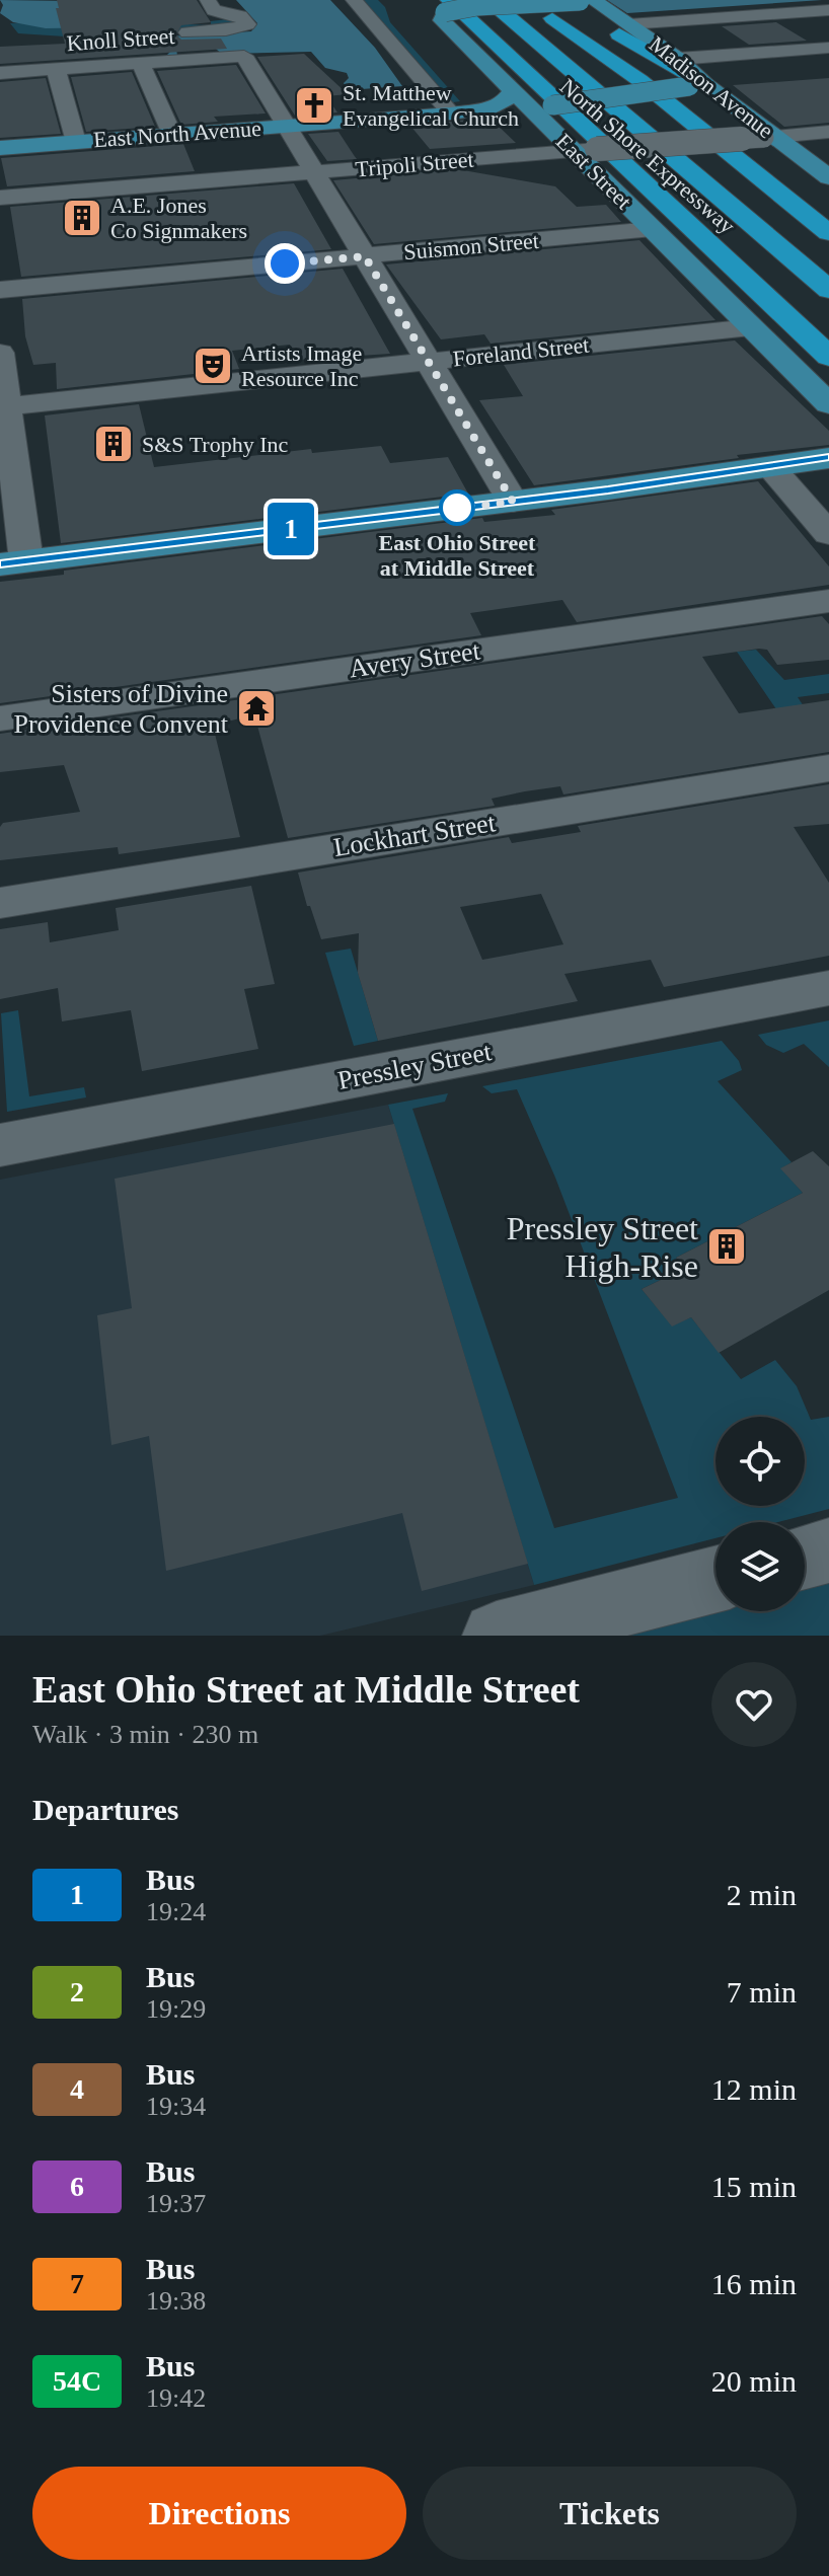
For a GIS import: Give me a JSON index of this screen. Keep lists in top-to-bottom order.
{
  "streets": {
    "highway": ["North Shore Expressway"],
    "main road": ["Madison Avenue", "East North Avenue", "East Street"],
    "street": [
      "Knoll Street",
      "Tripoli Street",
      "Suismon Street",
      "Foreland Street",
      "Avery Street",
      "Lockhart Street",
      "Pressley Street"
    ]
  },
  "crossings": [
    ["Knoll Street", "East North Avenue"],
    ["Madison Avenue", "East North Avenue"],
    ["Madison Avenue", "North Shore Expressway"],
    ["Madison Avenue", "Tripoli Street"],
    ["East North Avenue", "East Street"],
    ["North Shore Expressway", "East Street"],
    ["Tripoli Street", "East Street"],
    ["East Street", "Suismon Street"],
    ["East Street", "Foreland Street"]
  ],
  "places": {
    "church": ["St. Matthew Evangelical Church"],
    "building": ["A.E. Jones Co Signmakers", "S&S Trophy Inc", "Pressley Street High-Rise"],
    "theatre": ["Artists Image Resource Inc"],
    "other": ["East Ohio Street at Middle Street"],
    "temple": ["Sisters of Divine Providence Convent"]
  },
  "lines": ["bus line 1"],
  "page": {
    "on_map": "1",
    "heading": [
      ["East Ohio Street at Middle Street", "Walk · 3 min · 230 m"],
      "Departures"
    ],
    "list": [
      {
        "mark": "1",
        "name": "Bus",
        "note": "19:24",
        "value": "2 min"
      },
      {
        "mark": "2",
        "name": "Bus",
        "note": "19:29",
        "value": "7 min"
      },
      {
        "mark": "4",
        "name": "Bus",
        "note": "19:34",
        "value": "12 min"
      },
      {
        "mark": "6",
        "name": "Bus",
        "note": "19:37",
        "value": "15 min"
      },
      {
        "mark": "7",
        "name": "Bus",
        "note": "19:38",
        "value": "16 min"
      },
      {
        "mark": "54C",
        "name": "Bus",
        "note": "19:42",
        "value": "20 min"
      }
    ],
    "buttons": ["Directions", "Tickets"]
  }
}
